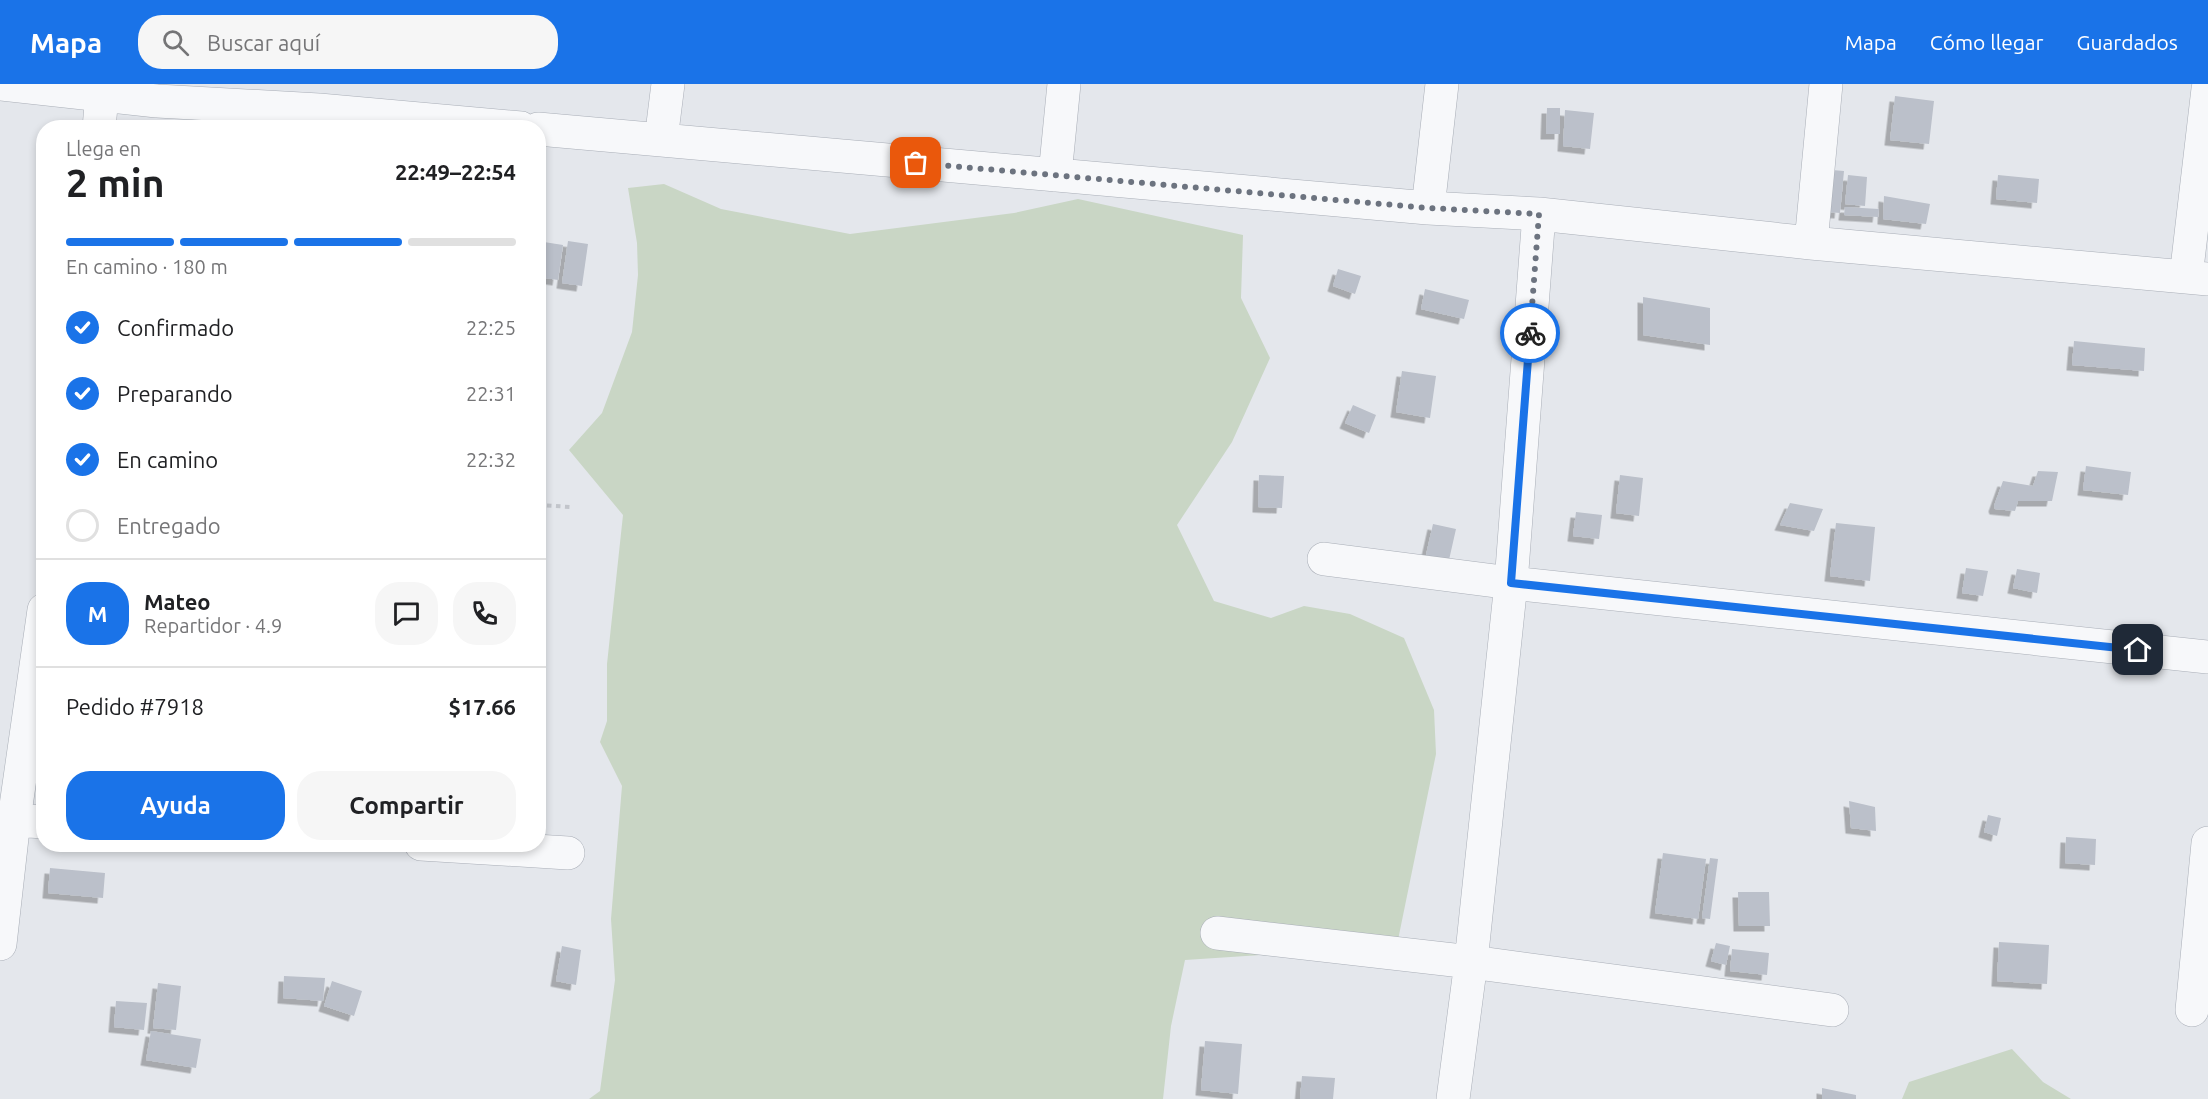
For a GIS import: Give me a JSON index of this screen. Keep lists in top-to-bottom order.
{
  "page": {
    "header": "Mapa",
    "search": "Buscar aquí",
    "nav": ["Mapa", "Cómo llegar", "Guardados"],
    "heading": ["2 min", "Llega en", "22:49–22:54"],
    "panel": [
      "Mateo",
      "Repartidor · 4.9",
      "Pedido #7918",
      "$17.66"
    ],
    "bar": "En camino · 180 m",
    "list": [
      ["Confirmado", "22:25"],
      ["Preparando", "22:31"],
      ["En camino", "22:32"],
      "Entregado"
    ],
    "round": "M",
    "buttons": ["Ayuda", "Compartir"]
  }
}
